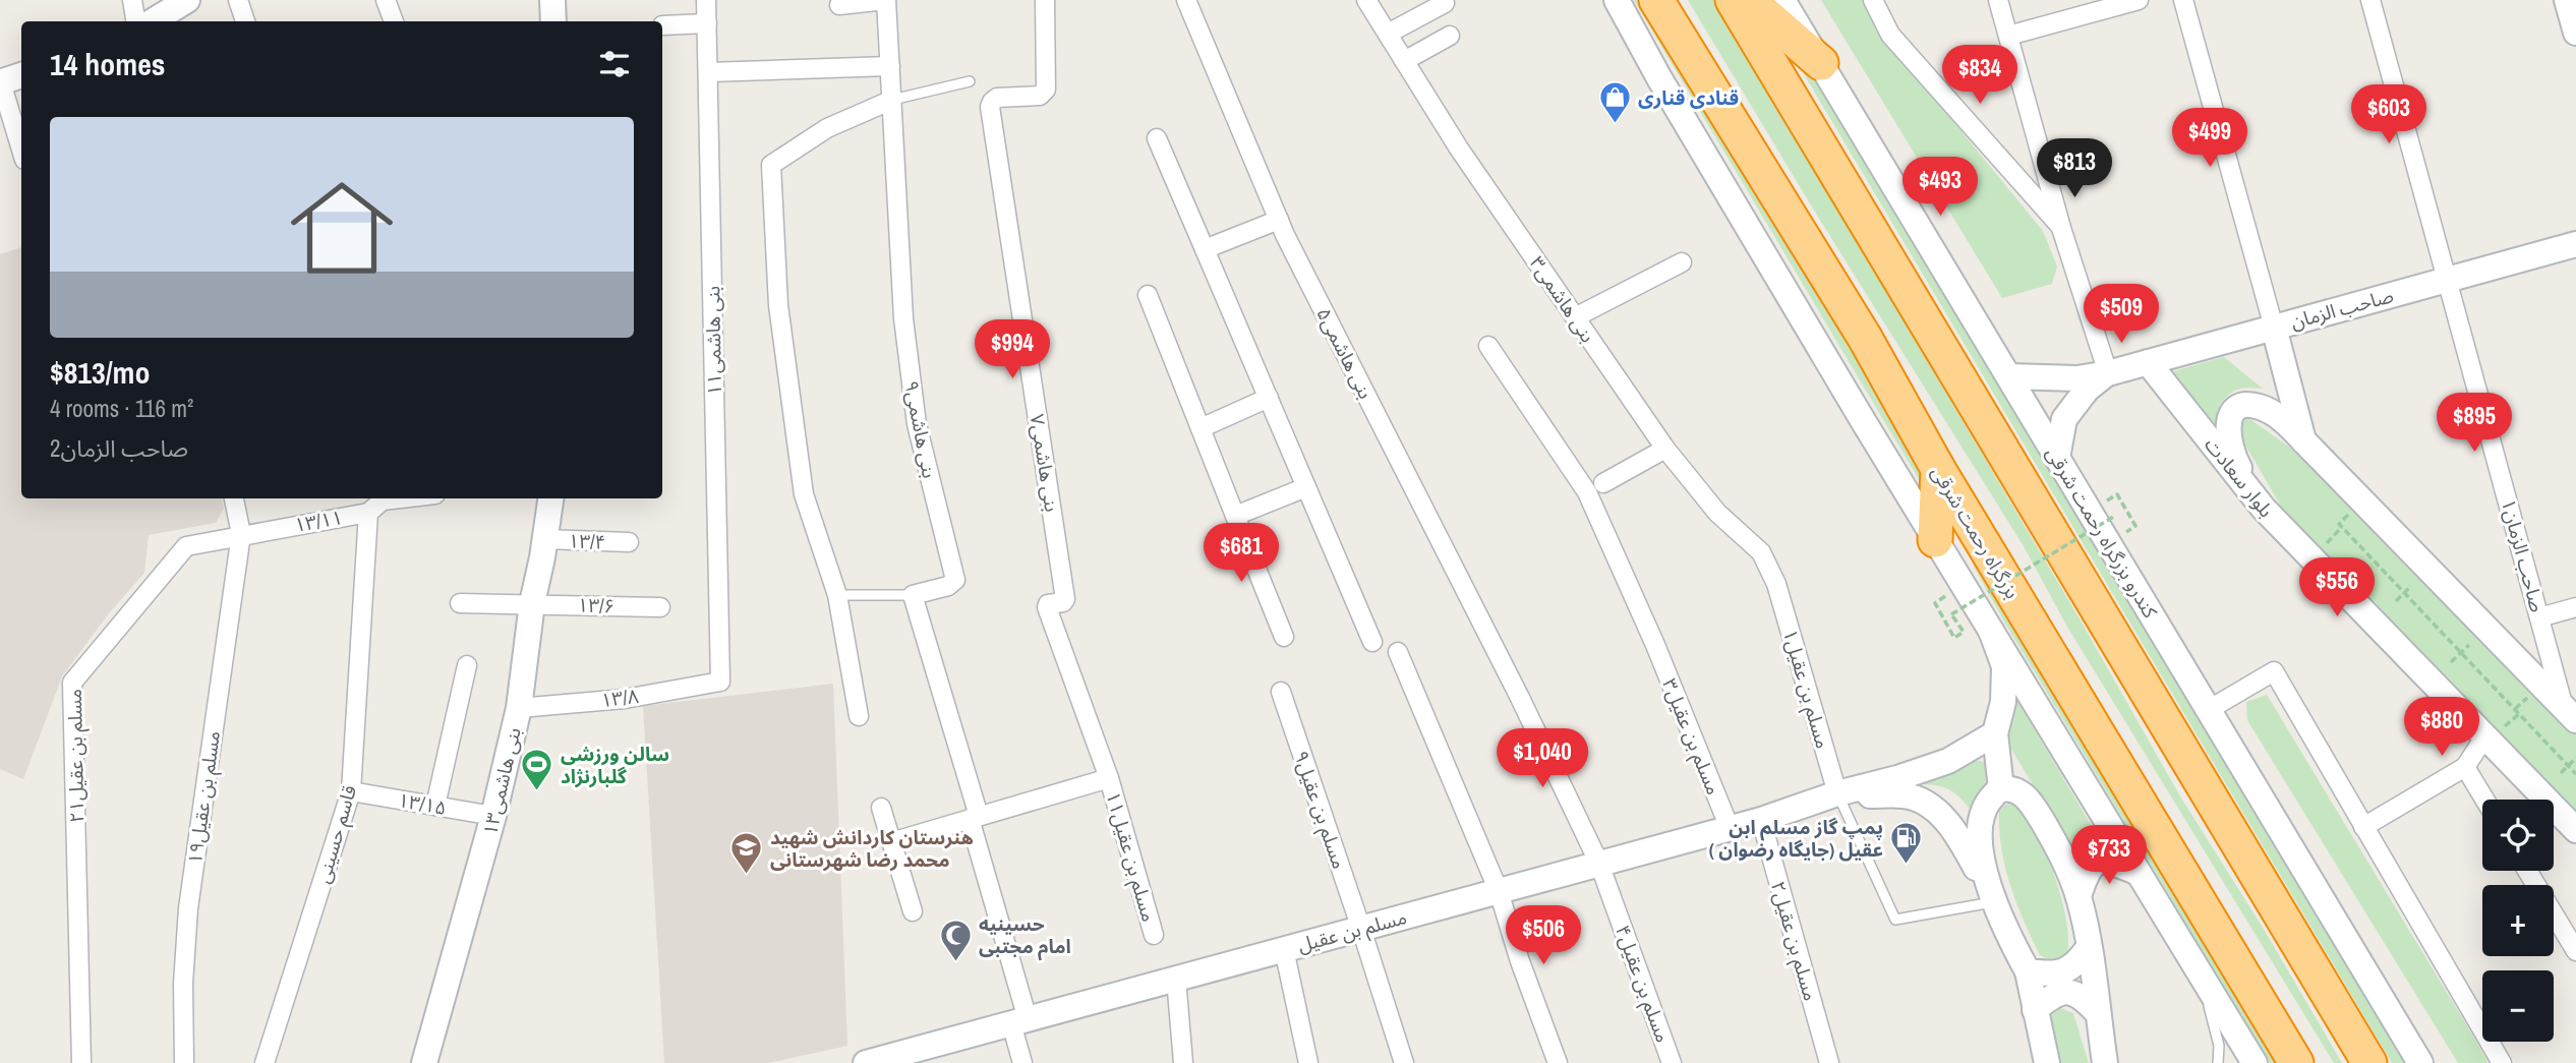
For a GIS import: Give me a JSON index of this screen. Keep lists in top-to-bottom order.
{
  "streets": {
    "highway": ["بزرگراه رحمت شرقی"],
    "street": [
      "بنی هاشمی۳",
      "صاحب الزمان",
      "بنی هاشمی۱۱",
      "بنی هاشمی۵",
      "بنی هاشمی۹",
      "بنی هاشمی۷",
      "بلوار سعادت",
      "۱۳/۱۱",
      "کندرو بزرگراه رحمت شرقی",
      "۱۳/۴",
      "صاحب الزمان۱",
      "۱۳/۶",
      "مسلم بن عقیل۱",
      "۱۳/۸",
      "مسلم بن عقیل۳",
      "مسلم بن عقیل۲۱",
      "بنی هاشمی۱۳",
      "مسلم بن عقیل۱۹",
      "۱۳/۱۵",
      "مسلم بن عقیل۹",
      "قاسم حسینی",
      "مسلم بن عقیل۱۱",
      "مسلم بن عقیل",
      "مسلم بن عقیل۲",
      "مسلم بن عقیل۴"
    ]
  },
  "crossings": [
    ["بنی هاشمی۳", "مسلم بن عقیل۱"],
    ["صاحب الزمان", "بلوار سعادت"],
    ["صاحب الزمان", "کندرو بزرگراه رحمت شرقی"],
    ["صاحب الزمان", "صاحب الزمان۱"],
    ["بنی هاشمی۱۱", "۱۳/۸"],
    ["بنی هاشمی۵", "مسلم بن عقیل"],
    ["بنی هاشمی۵", "مسلم بن عقیل۴"],
    ["بنی هاشمی۷", "مسلم بن عقیل۱۱"],
    ["۱۳/۱۱", "مسلم بن عقیل۲۱"],
    ["۱۳/۱۱", "مسلم بن عقیل۱۹"],
    ["۱۳/۱۱", "قاسم حسینی"],
    ["۱۳/۴", "بنی هاشمی۱۳"],
    ["۱۳/۶", "بنی هاشمی۱۳"],
    ["مسلم بن عقیل۱", "مسلم بن عقیل"],
    ["۱۳/۸", "بنی هاشمی۱۳"],
    ["مسلم بن عقیل۳", "مسلم بن عقیل"],
    ["مسلم بن عقیل۲۱", "مسلم بن عقیل۱۹"],
    ["بنی هاشمی۱۳", "۱۳/۱۵"],
    ["۱۳/۱۵", "قاسم حسینی"],
    ["مسلم بن عقیل۹", "مسلم بن عقیل"],
    ["مسلم بن عقیل", "مسلم بن عقیل۲"],
    ["مسلم بن عقیل", "مسلم بن عقیل۴"]
  ],
  "places": {
    "shop": ["قنادی قناری"],
    "sports": ["سالن ورزشی گلبارنژاد"],
    "fuel station": ["پمپ گاز مسلم ابن عقیل (جایگاه رضوان )"],
    "school or university": ["هنرستان کاردانش شهید محمد رضا شهرستانی"],
    "mosque": ["حسینیه امام مجتبی"]
  },
  "page": {
    "heading": "14 homes",
    "price": [
      "$834",
      "$603",
      "$499",
      "$813",
      "$493",
      "$509",
      "$994",
      "$895",
      "$681",
      "$556",
      "$880",
      "$1,040",
      "$733",
      "$506"
    ],
    "list": [
      {
        "name": "$813/mo",
        "note": "4 rooms · 116 m² · 2صاحب الزمان"
      }
    ],
    "map_buttons": ["+", "−"]
  }
}
